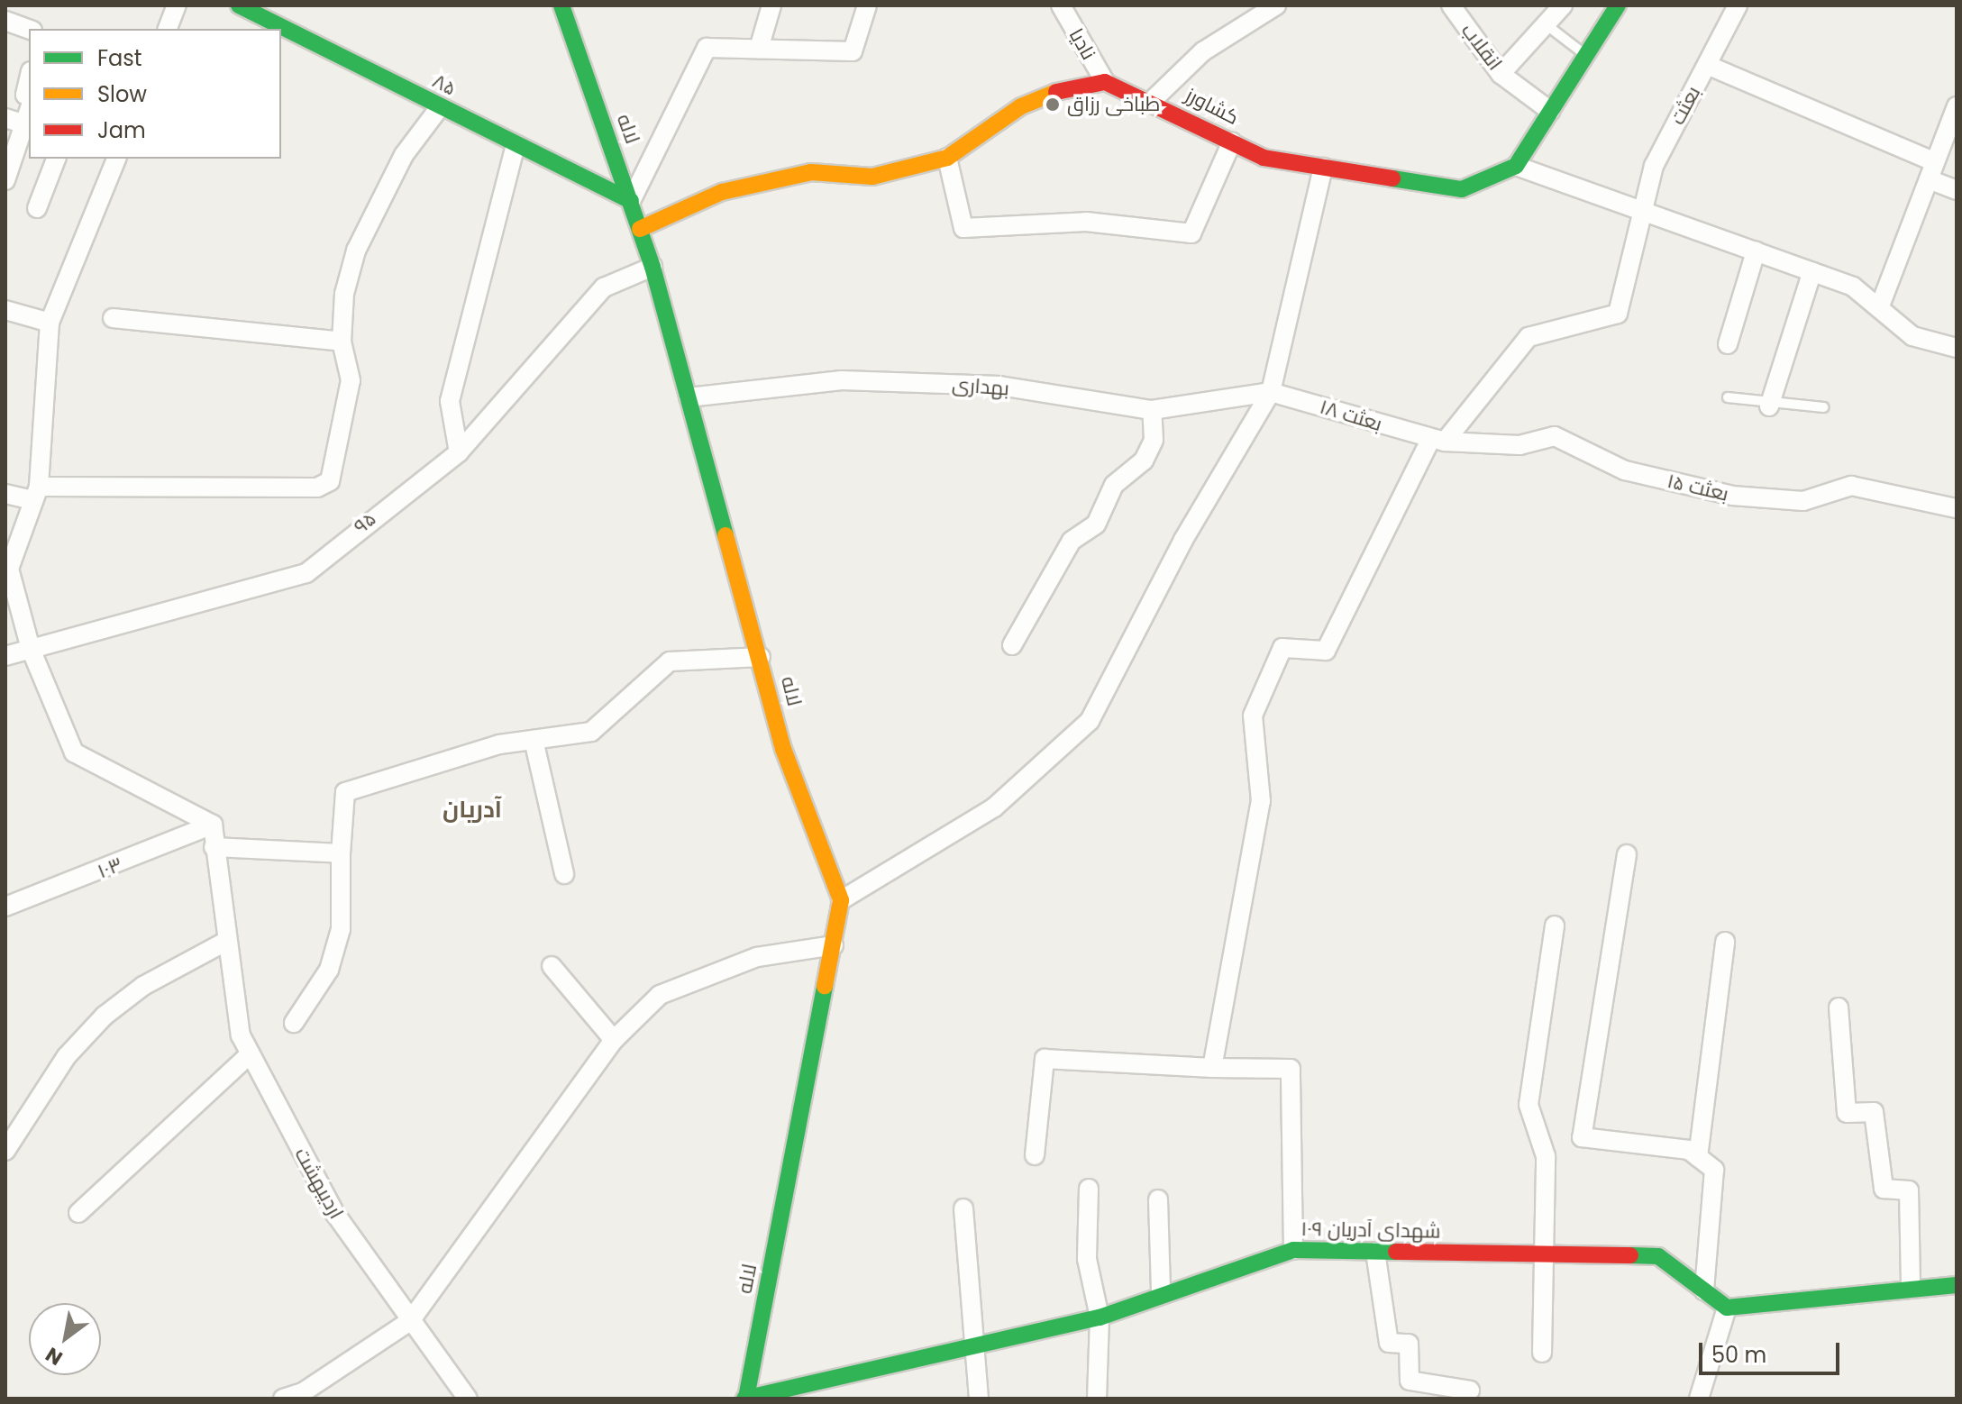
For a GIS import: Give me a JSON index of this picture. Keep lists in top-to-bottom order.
{
  "streets": {
    "street": [
      "نادیا",
      "انقلاب",
      "۸۵",
      "بعثت",
      "کشاورز",
      "لاله",
      "بهداری",
      "بعثت ۱۸",
      "بعثت ۱۵",
      "۹۵",
      "۱۰۳",
      "اردیبهشت",
      "شهدای آدریان ۱۰۹"
    ]
  },
  "crossings": [
    ["نادیا", "کشاورز"],
    ["۸۵", "لاله"],
    ["بعثت", "بعثت ۱۸"],
    ["بعثت", "بعثت ۱۵"],
    ["لاله", "بهداری"],
    ["لاله", "۹۵"],
    ["لاله", "شهدای آدریان ۱۰۹"],
    ["بهداری", "بعثت ۱۸"],
    ["بعثت ۱۸", "بعثت ۱۵"],
    ["۱۰۳", "اردیبهشت"]
  ],
  "districts": ["آدریان"],
  "places": ["طباخی رزاق"],
  "legend": ["Fast", "Slow", "Jam"],
  "scale_bar": "50 m",
  "north": "bottom left"
}
